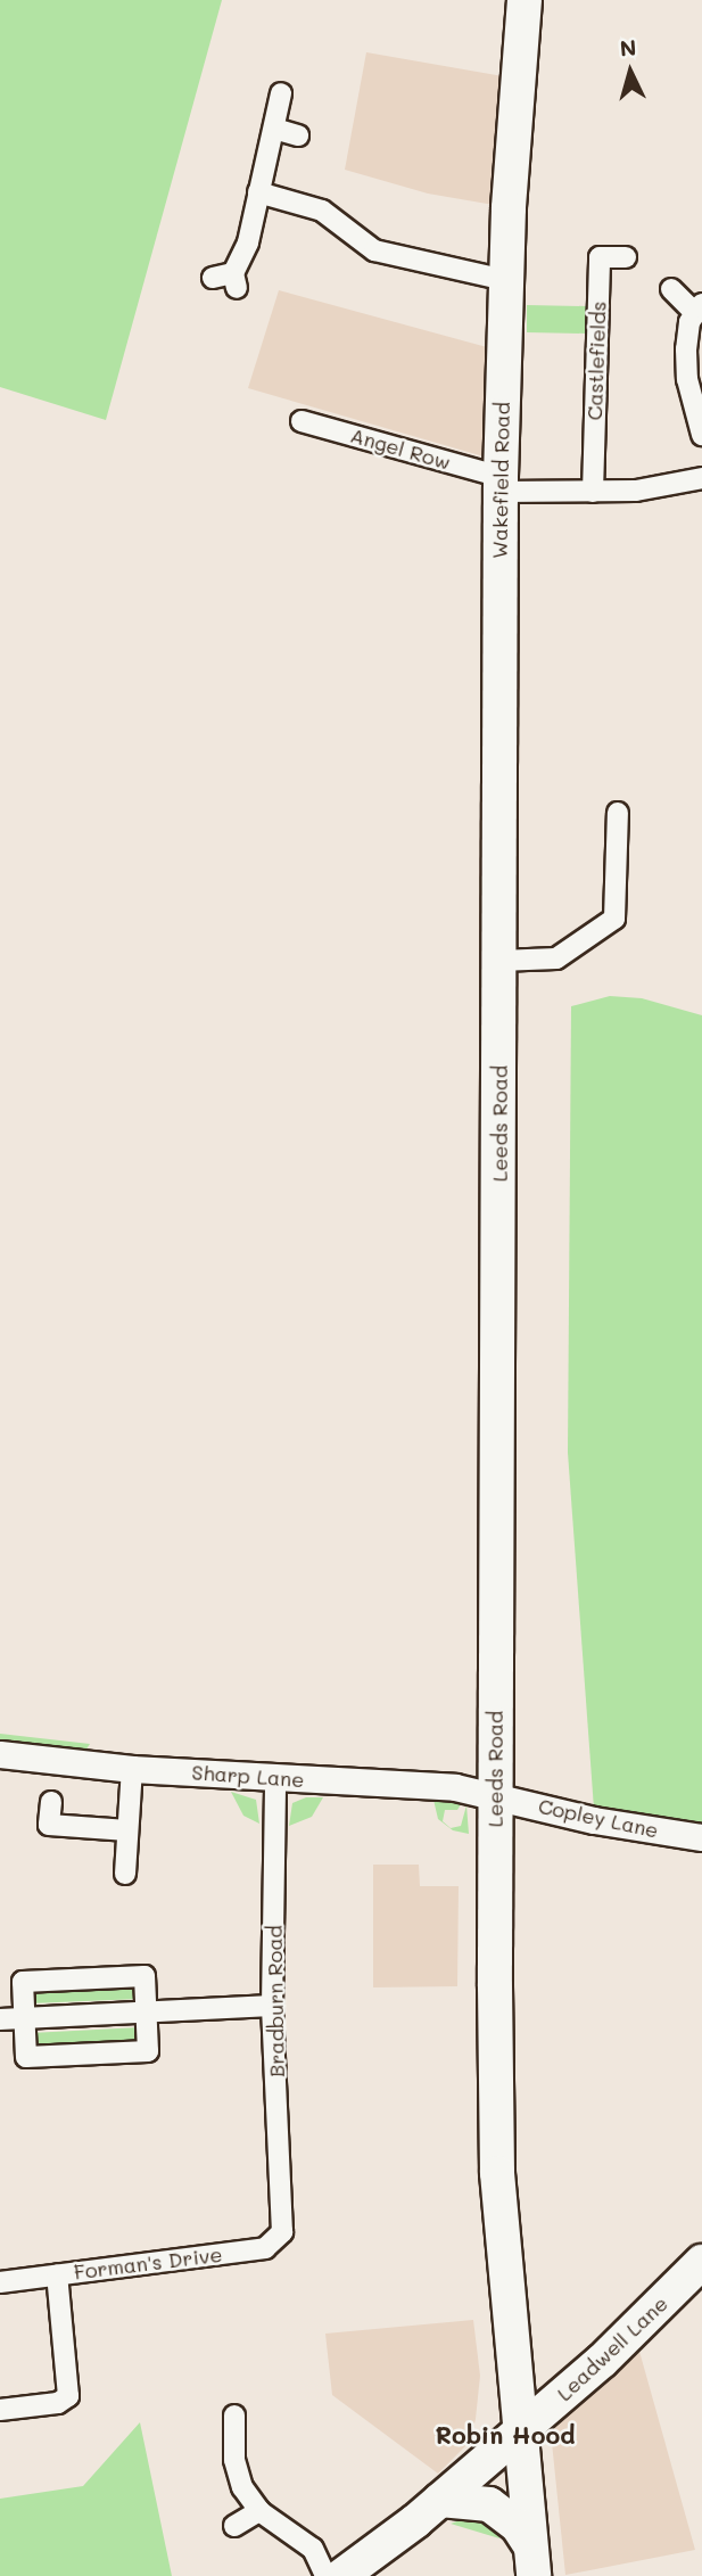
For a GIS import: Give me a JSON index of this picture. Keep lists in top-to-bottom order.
{
  "streets": {
    "main road": ["Wakefield Road", "Leeds Road", "Leadwell Lane"],
    "street": [
      "Castlefields",
      "Angel Row",
      "Sharp Lane",
      "Copley Lane",
      "Bradburn Road",
      "Forman's Drive"
    ]
  },
  "crossings": [
    ["Angel Row", "Wakefield Road"],
    ["Wakefield Road", "Leeds Road"],
    ["Leeds Road", "Sharp Lane"],
    ["Leeds Road", "Copley Lane"],
    ["Leeds Road", "Leadwell Lane"],
    ["Sharp Lane", "Copley Lane"],
    ["Sharp Lane", "Bradburn Road"],
    ["Bradburn Road", "Forman's Drive"]
  ],
  "districts": ["Robin Hood"],
  "north": "top"
}
